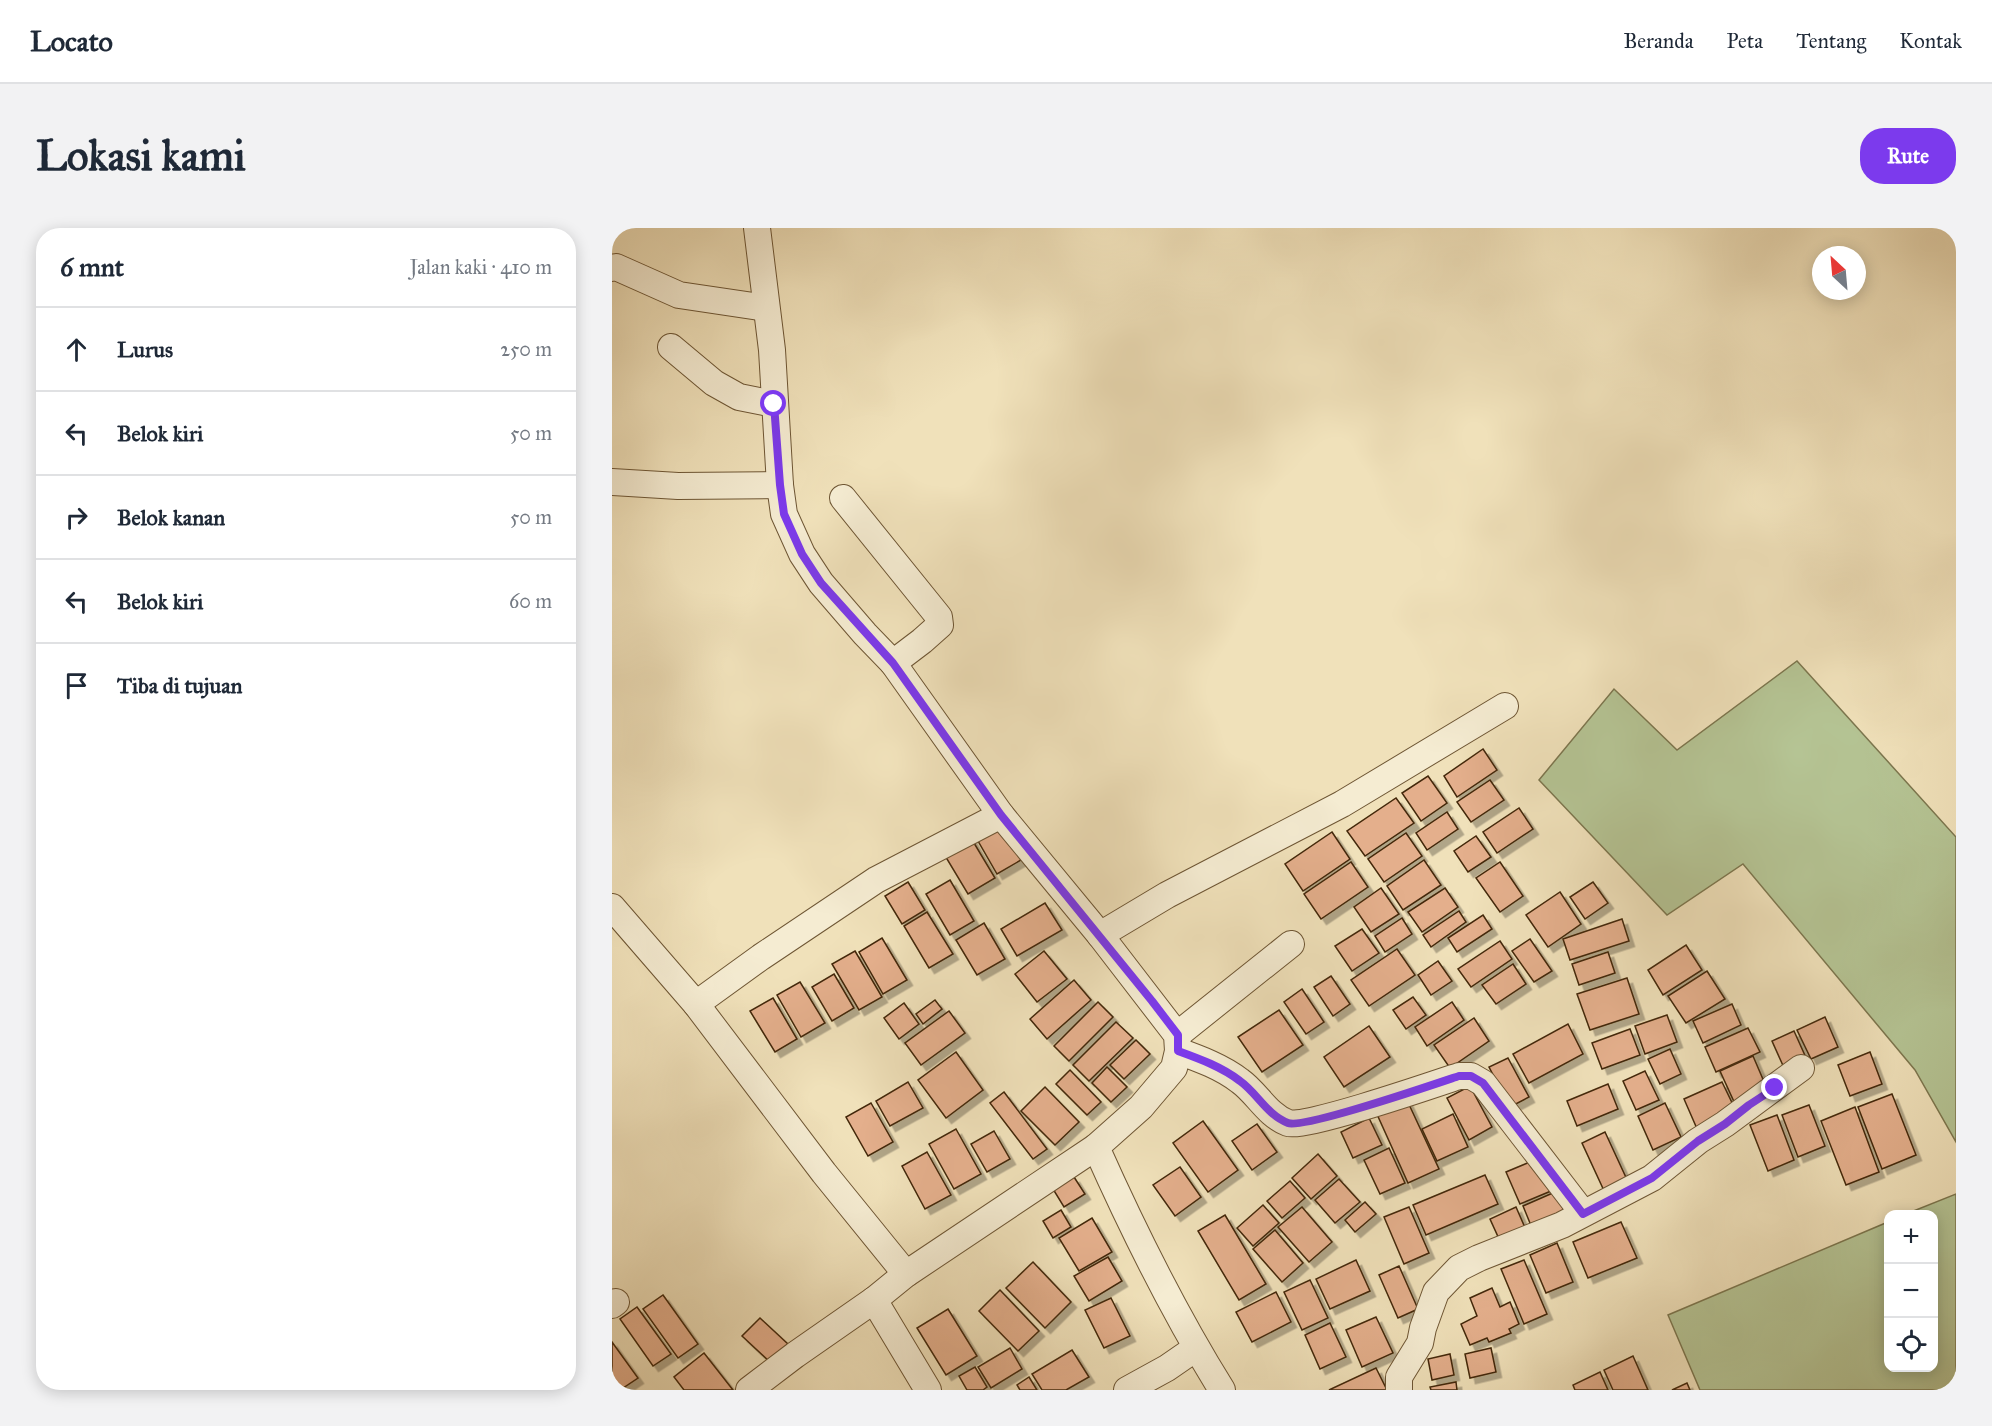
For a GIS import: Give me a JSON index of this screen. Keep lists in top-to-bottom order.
{
  "north": "top left",
  "page": {
    "header": "Locato",
    "nav": [
      "Beranda",
      "Peta",
      "Tentang",
      "Kontak"
    ],
    "buttons": "Rute",
    "title": "Lokasi kami",
    "heading": ["6 mnt", "Jalan kaki · 410 m"],
    "list": [
      ["Lurus", "250 m"],
      ["Belok kiri", "50 m"],
      ["Belok kanan", "50 m"],
      ["Belok kiri", "60 m"],
      "Tiba di tujuan"
    ],
    "map_buttons": ["+", "−"]
  }
}
